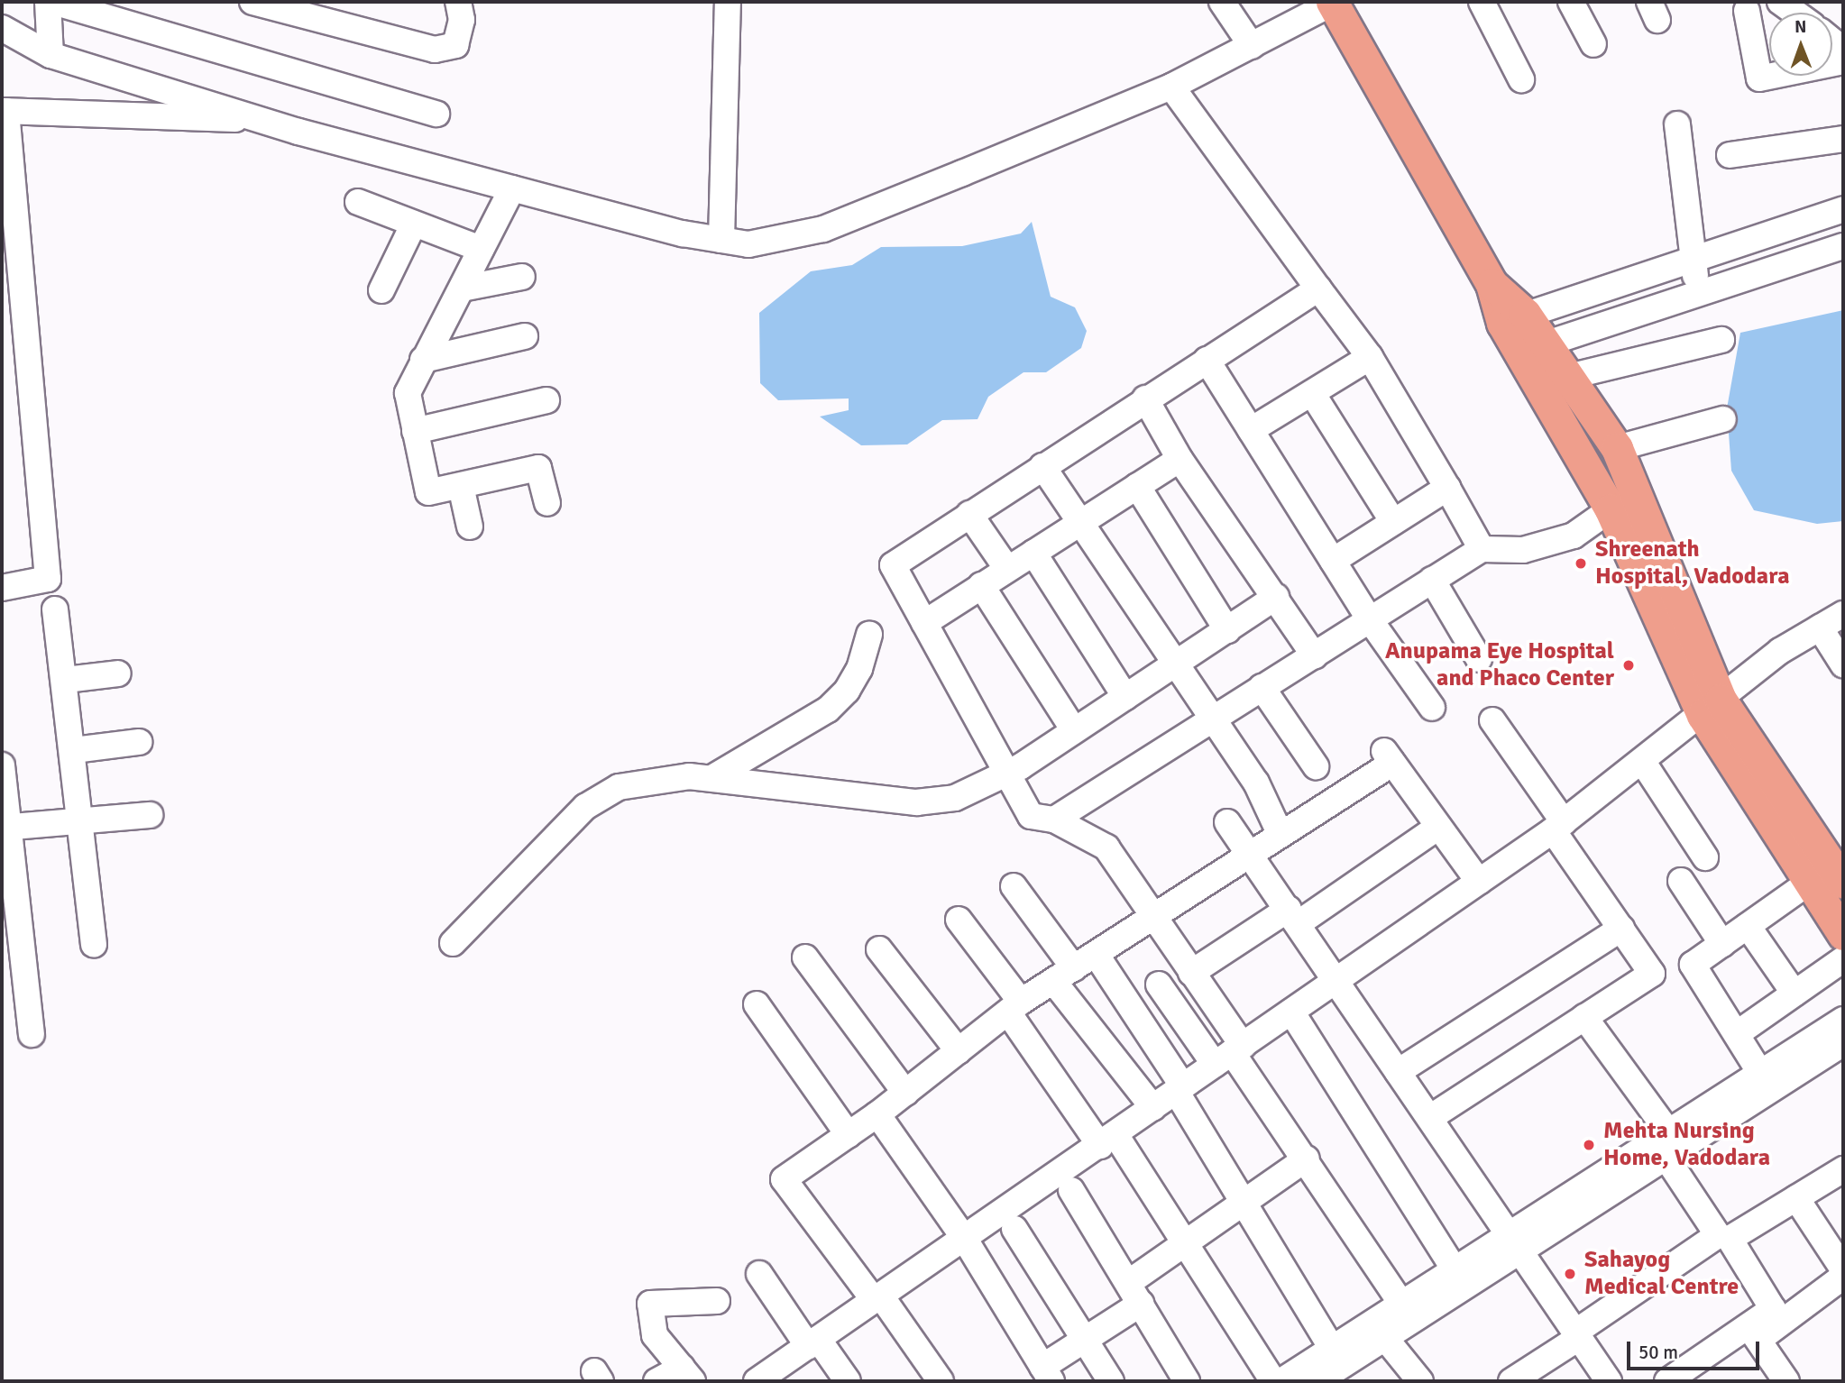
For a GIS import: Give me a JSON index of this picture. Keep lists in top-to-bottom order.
{
  "places": [
    "Shreenath Hospital, Vadodara",
    "Anupama Eye Hospital and Phaco Center",
    "Mehta Nursing Home, Vadodara",
    "Sahayog Medical Centre"
  ],
  "scale_bar": "50 m",
  "north": "top"
}
